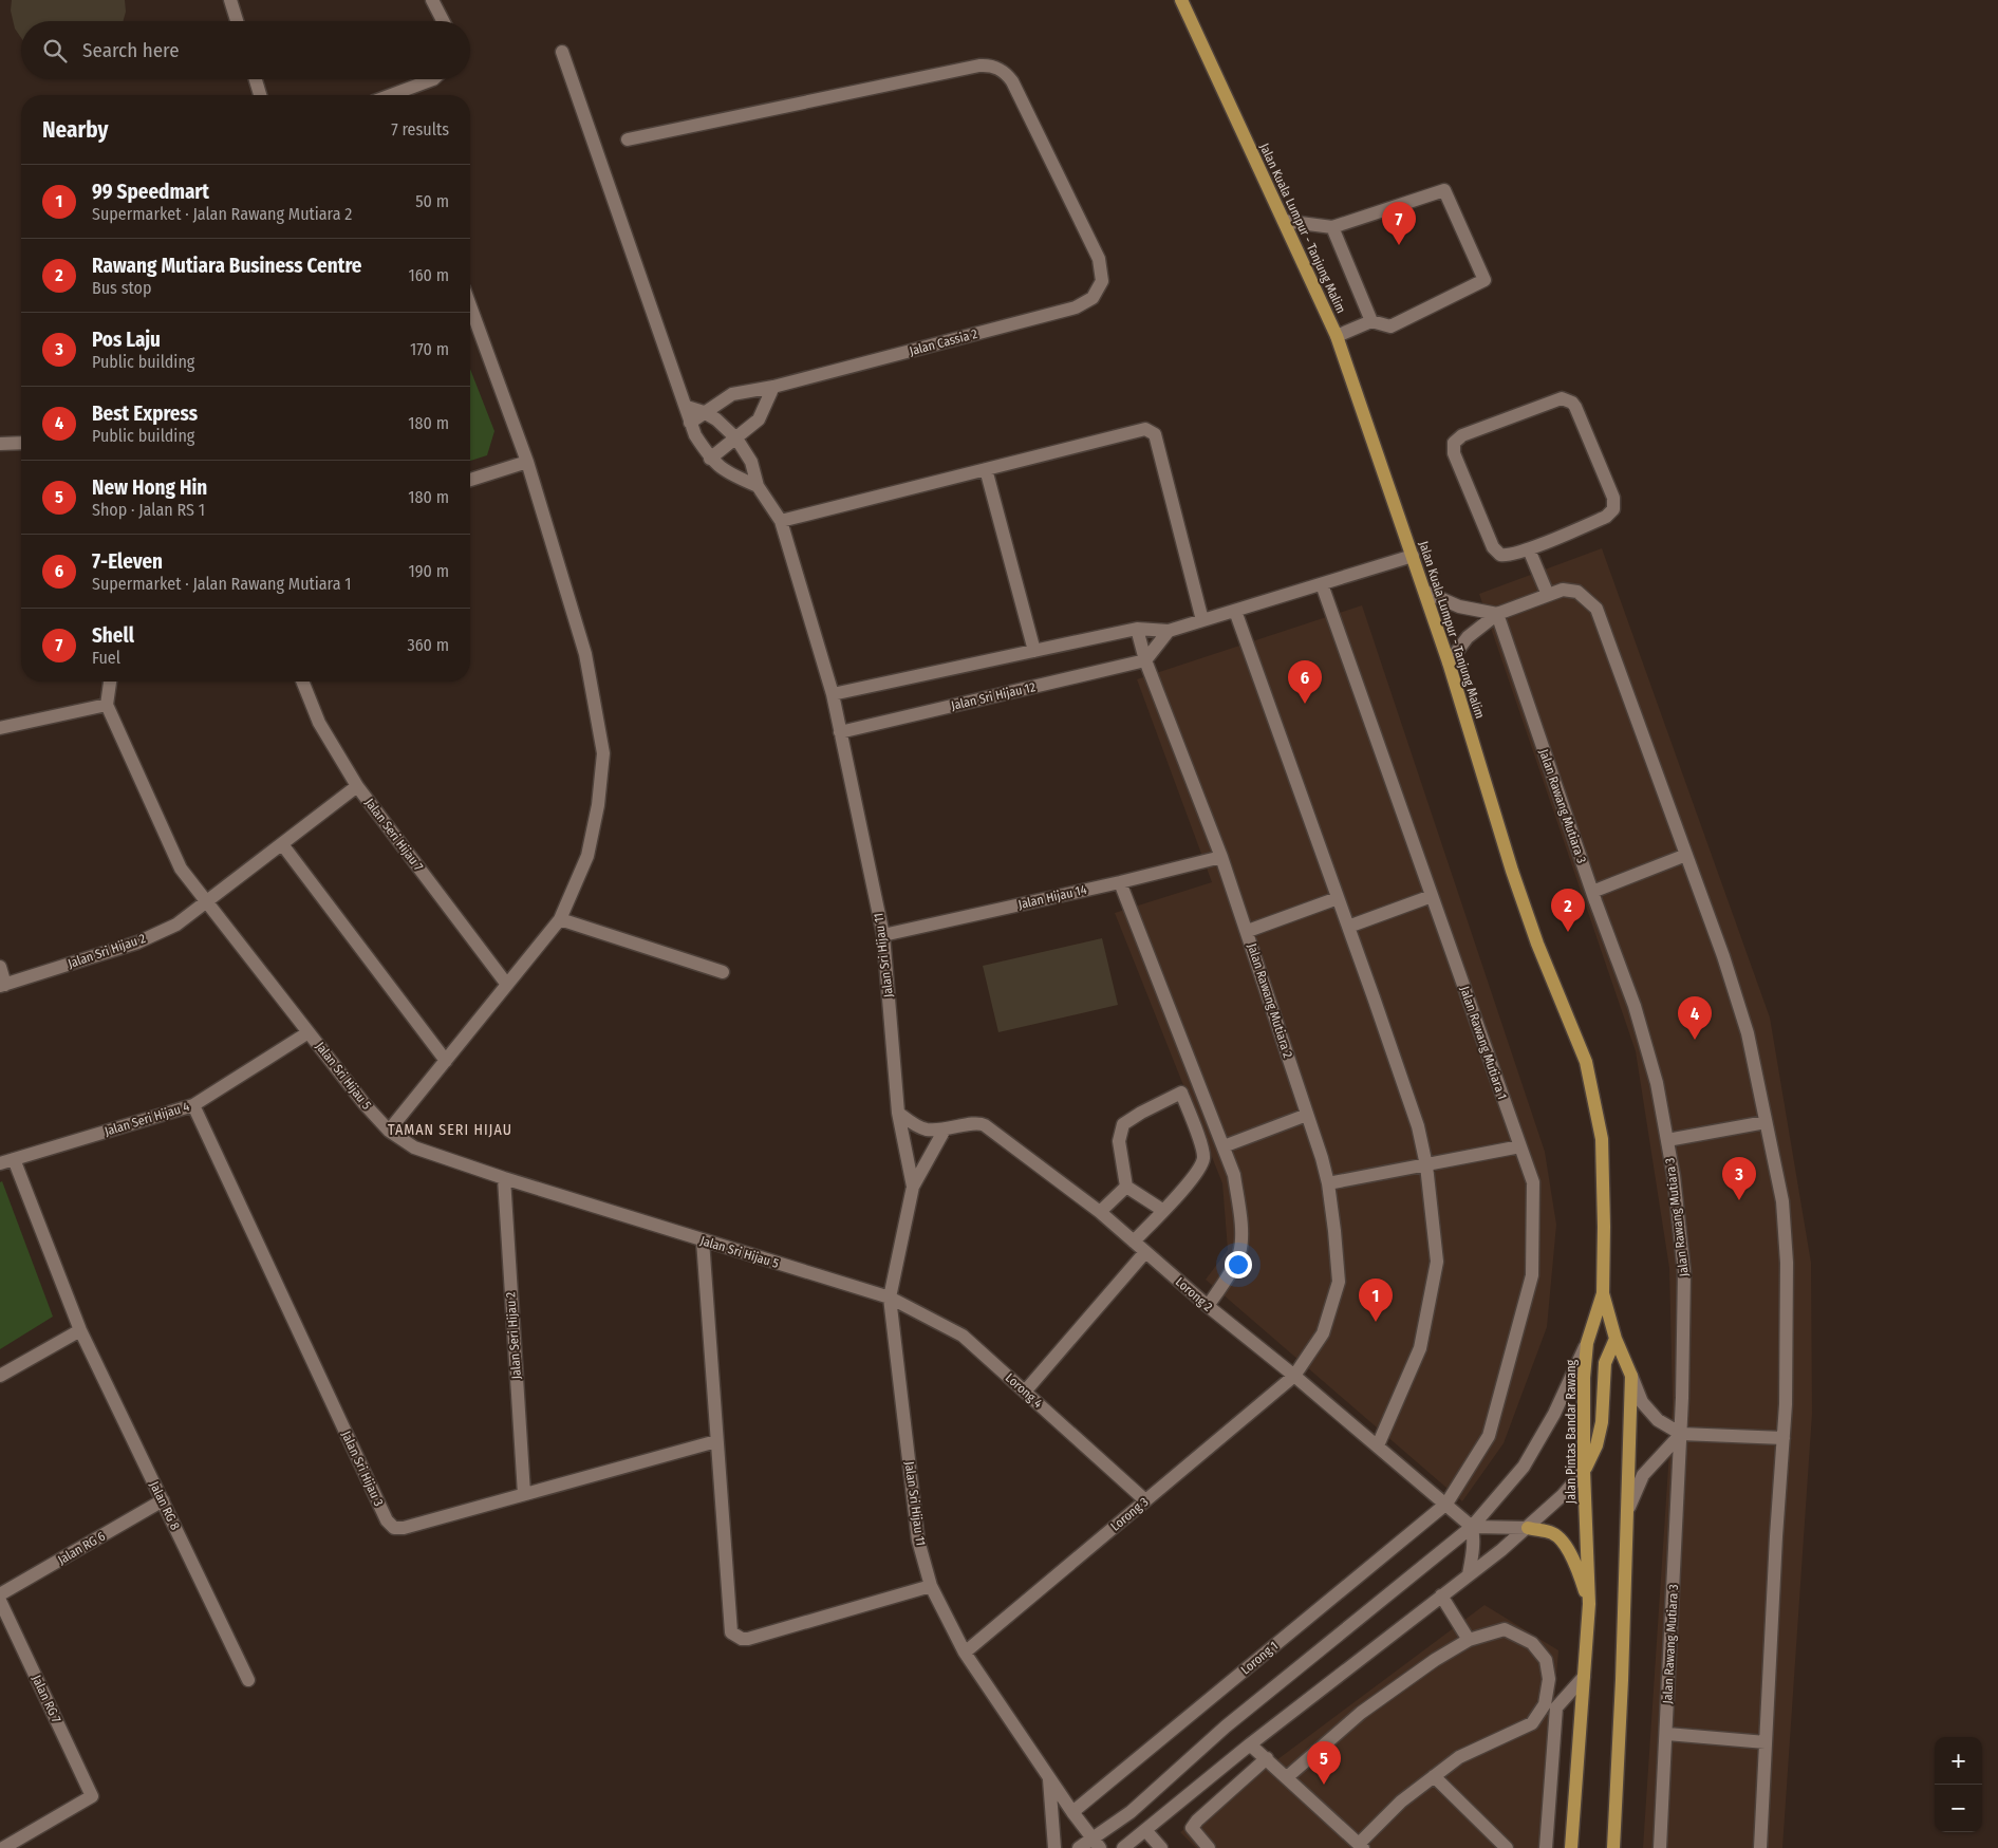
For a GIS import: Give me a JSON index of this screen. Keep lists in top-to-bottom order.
{
  "streets": {
    "main road": ["Jalan Kuala Lumpur - Tanjung Malim", "Jalan Pintas Bandar Rawang"],
    "street": [
      "Jalan Cassia 2",
      "Jalan Sri Hijau 12",
      "Jalan Rawang Mutiara 3",
      "Jalan Seri Hijau 7",
      "Jalan Hijau 14",
      "Jalan Sri Hijau 2",
      "Jalan Sri Hijau 11",
      "Jalan Rawang Mutiara 2",
      "Jalan Rawang Mutiara 1",
      "Jalan Sri Hijau 5",
      "Jalan Seri Hijau 4",
      "Lorong 2",
      "Jalan Seri Hijau 2",
      "Lorong 4",
      "Jalan Sri Hijau 3",
      "Jalan RG 8",
      "Lorong 3",
      "Jalan RG 6",
      "Lorong 1",
      "Jalan RG 7"
    ]
  },
  "crossings": [
    ["Jalan Kuala Lumpur - Tanjung Malim", "Jalan Pintas Bandar Rawang"],
    ["Jalan Cassia 2", "Jalan Sri Hijau 11"],
    ["Jalan Sri Hijau 12", "Jalan Sri Hijau 11"],
    ["Jalan Sri Hijau 12", "Jalan Rawang Mutiara 2"],
    ["Jalan Seri Hijau 7", "Jalan Sri Hijau 2"],
    ["Jalan Hijau 14", "Jalan Sri Hijau 11"],
    ["Jalan Hijau 14", "Jalan Rawang Mutiara 2"],
    ["Jalan Sri Hijau 2", "Jalan Sri Hijau 5"],
    ["Jalan Sri Hijau 11", "Jalan Sri Hijau 5"],
    ["Jalan Sri Hijau 11", "Lorong 2"],
    ["Jalan Sri Hijau 11", "Lorong 4"],
    ["Jalan Sri Hijau 11", "Lorong 3"],
    ["Jalan Sri Hijau 11", "Lorong 1"],
    ["Jalan Rawang Mutiara 2", "Lorong 2"],
    ["Jalan Rawang Mutiara 2", "Lorong 3"],
    ["Jalan Rawang Mutiara 1", "Lorong 2"],
    ["Jalan Rawang Mutiara 1", "Lorong 1"],
    ["Jalan Sri Hijau 5", "Jalan Seri Hijau 4"],
    ["Jalan Sri Hijau 5", "Jalan Seri Hijau 2"],
    ["Jalan Sri Hijau 5", "Lorong 4"],
    ["Jalan Seri Hijau 4", "Jalan Sri Hijau 3"],
    ["Jalan Seri Hijau 4", "Jalan RG 8"],
    ["Lorong 2", "Lorong 3"],
    ["Lorong 2", "Lorong 1"],
    ["Jalan Seri Hijau 2", "Jalan Sri Hijau 3"],
    ["Lorong 4", "Lorong 3"],
    ["Jalan RG 8", "Jalan RG 6"]
  ],
  "districts": ["TAMAN SERI HIJAU"],
  "page": {
    "search": "Search here",
    "heading": ["Nearby", "7 results"],
    "list": [
      {
        "mark": "1",
        "name": "99 Speedmart",
        "note": "Supermarket · Jalan Rawang Mutiara 2",
        "value": "50 m"
      },
      {
        "mark": "2",
        "name": "Rawang Mutiara Business Centre",
        "note": "Bus stop",
        "value": "160 m"
      },
      {
        "mark": "3",
        "name": "Pos Laju",
        "note": "Public building",
        "value": "170 m"
      },
      {
        "mark": "4",
        "name": "Best Express",
        "note": "Public building",
        "value": "180 m"
      },
      {
        "mark": "5",
        "name": "New Hong Hin",
        "note": "Shop · Jalan RS 1",
        "value": "180 m"
      },
      {
        "mark": "6",
        "name": "7-Eleven",
        "note": "Supermarket · Jalan Rawang Mutiara 1",
        "value": "190 m"
      },
      {
        "mark": "7",
        "name": "Shell",
        "note": "Fuel",
        "value": "360 m"
      }
    ],
    "pins": [
      "7",
      "6",
      "2",
      "4",
      "3",
      "1",
      "5"
    ],
    "map_buttons": ["+", "−"]
  }
}
